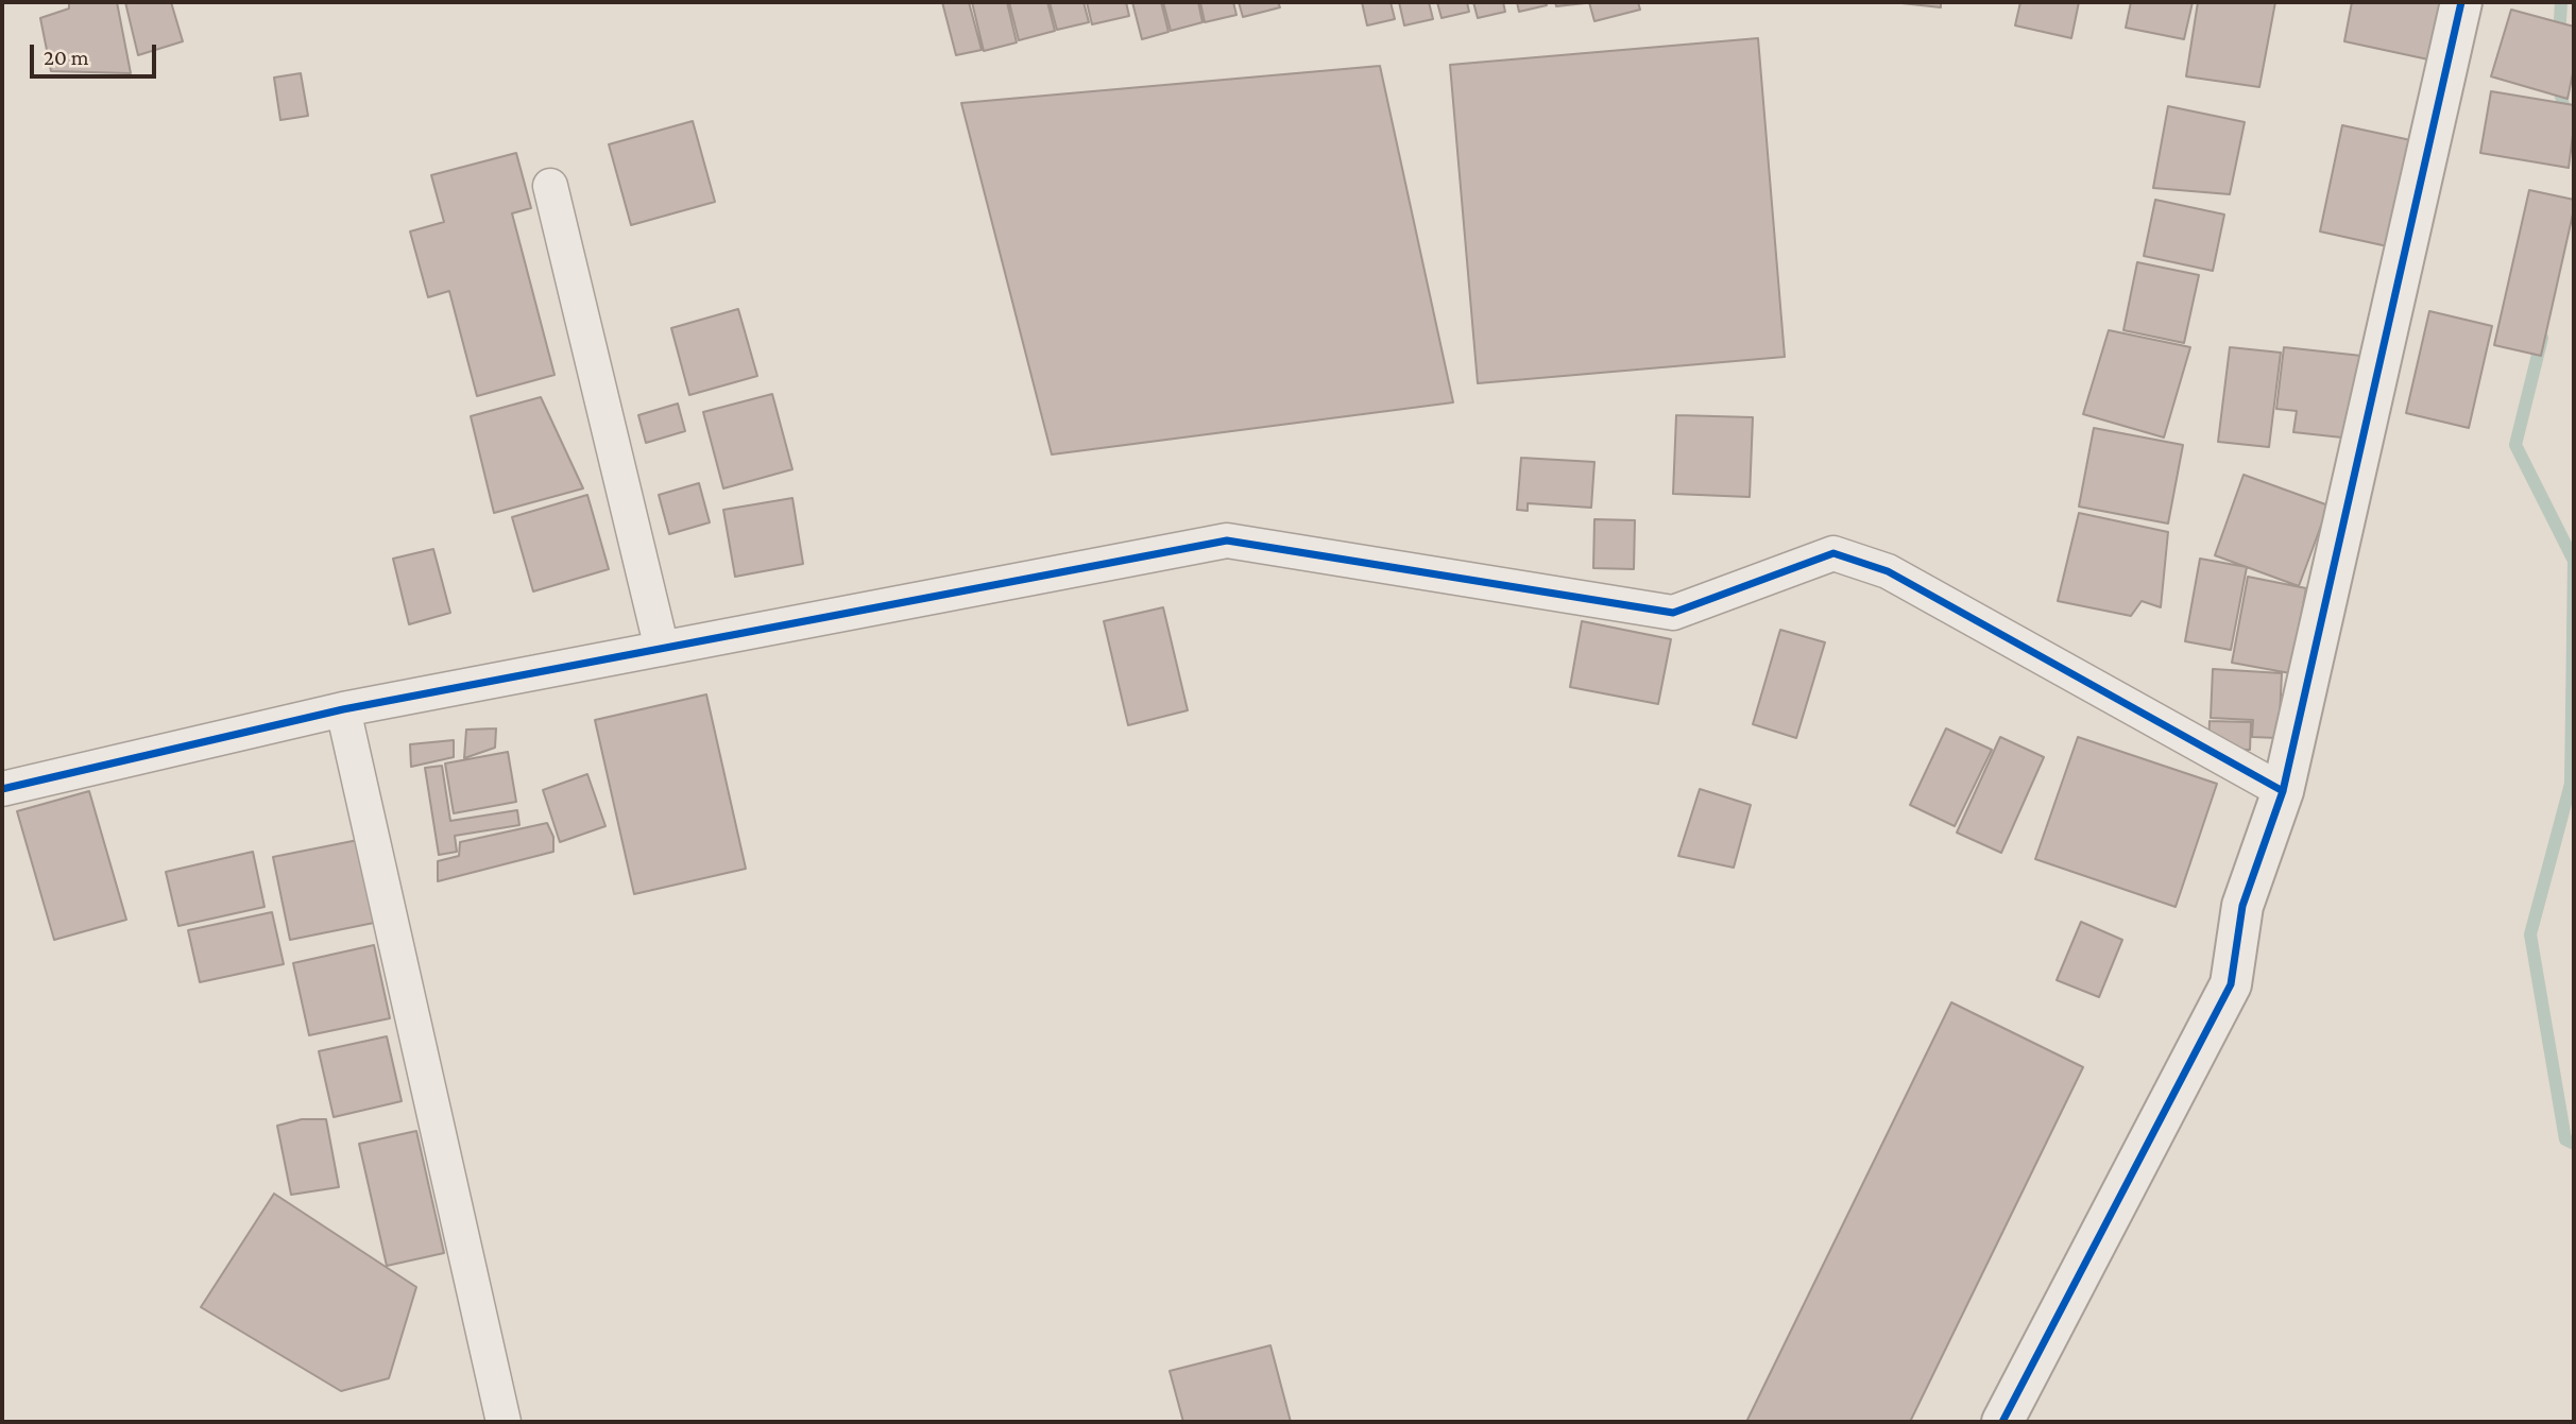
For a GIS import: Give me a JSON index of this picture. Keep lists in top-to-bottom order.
{
  "scale_bar": "20 m"
}
